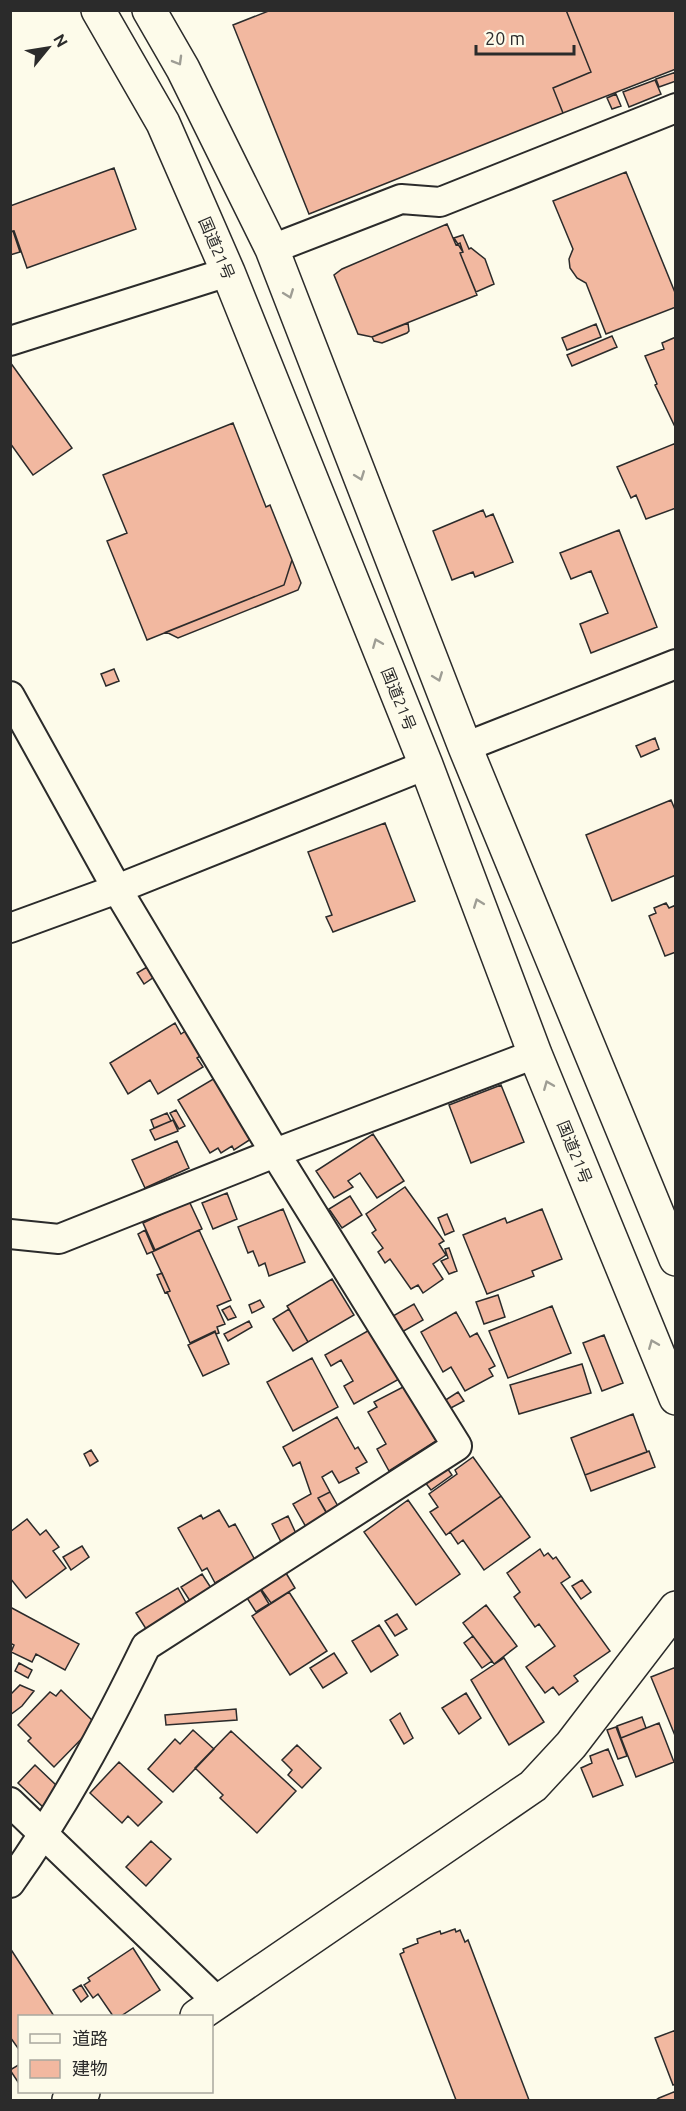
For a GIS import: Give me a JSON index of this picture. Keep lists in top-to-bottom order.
{
  "streets": {
    "main road": ["国道21号"]
  },
  "legend": ["道路", "建物"],
  "scale_bar": "20 m",
  "north": "top right"
}
